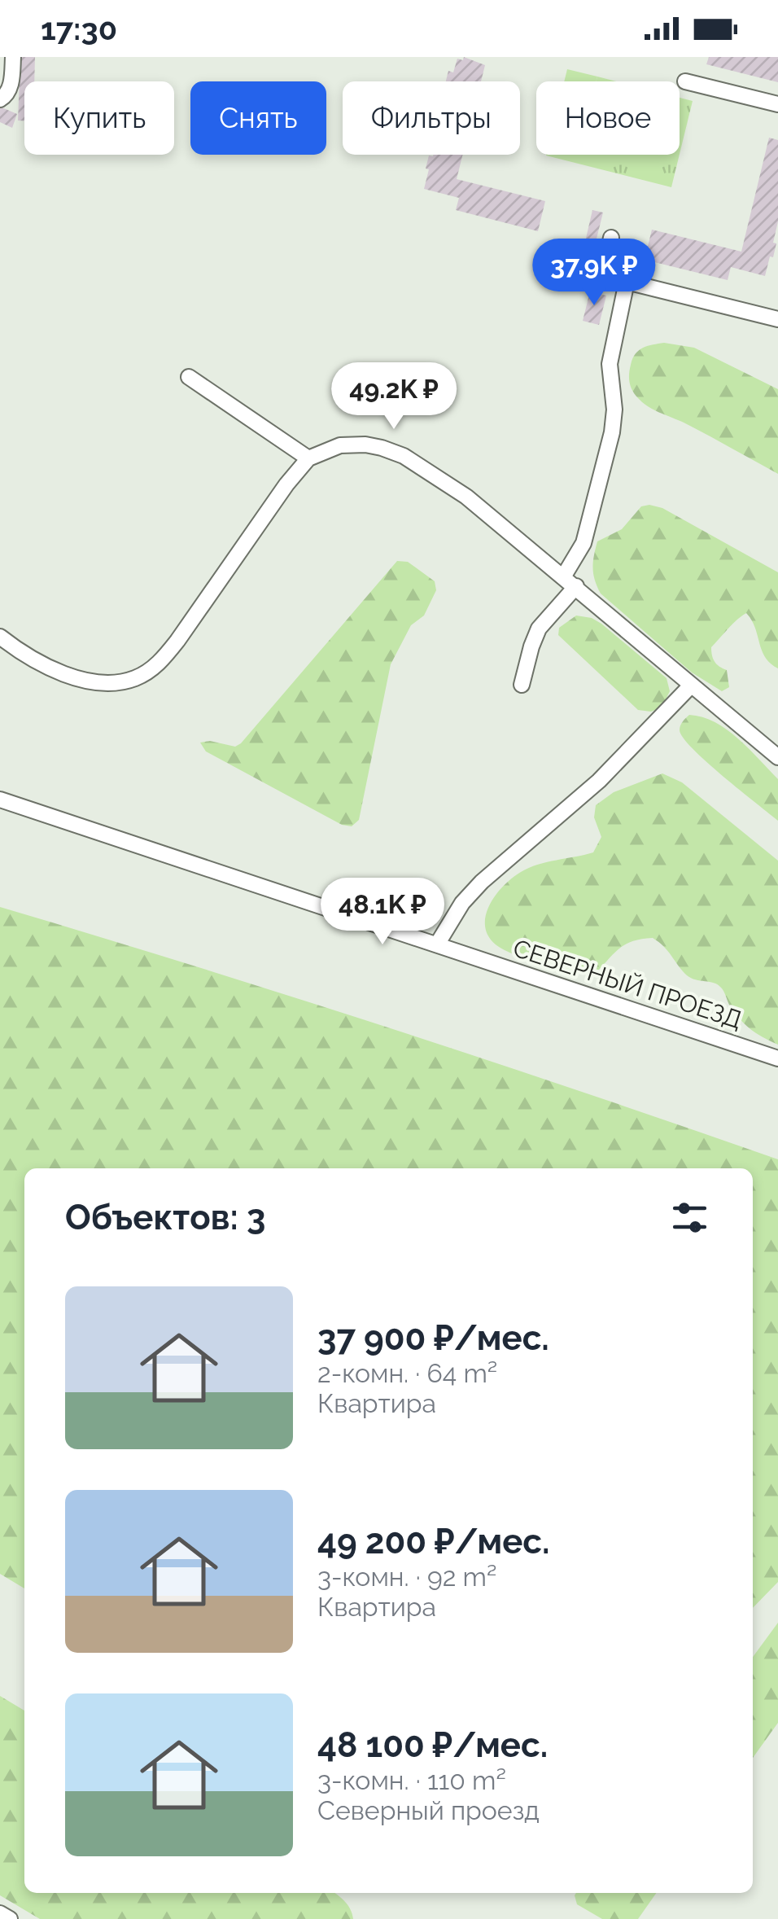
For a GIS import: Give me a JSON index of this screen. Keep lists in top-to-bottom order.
{
  "streets": {
    "street": ["СЕВЕРНЫЙ ПРОЕЗД"]
  },
  "page": {
    "status": "17:30",
    "chip": [
      "Купить",
      "Снять",
      "Фильтры",
      "Новое"
    ],
    "price": ["37.9K ₽", "49.2K ₽", "48.1K ₽"],
    "heading": "Объектов: 3",
    "list": [
      {
        "name": "37 900 ₽/мес.",
        "note": "2-комн. · 64 m² · Квартира"
      },
      {
        "name": "49 200 ₽/мес.",
        "note": "3-комн. · 92 m² · Квартира"
      },
      {
        "name": "48 100 ₽/мес.",
        "note": "3-комн. · 110 m² · Северный проезд"
      }
    ]
  }
}
